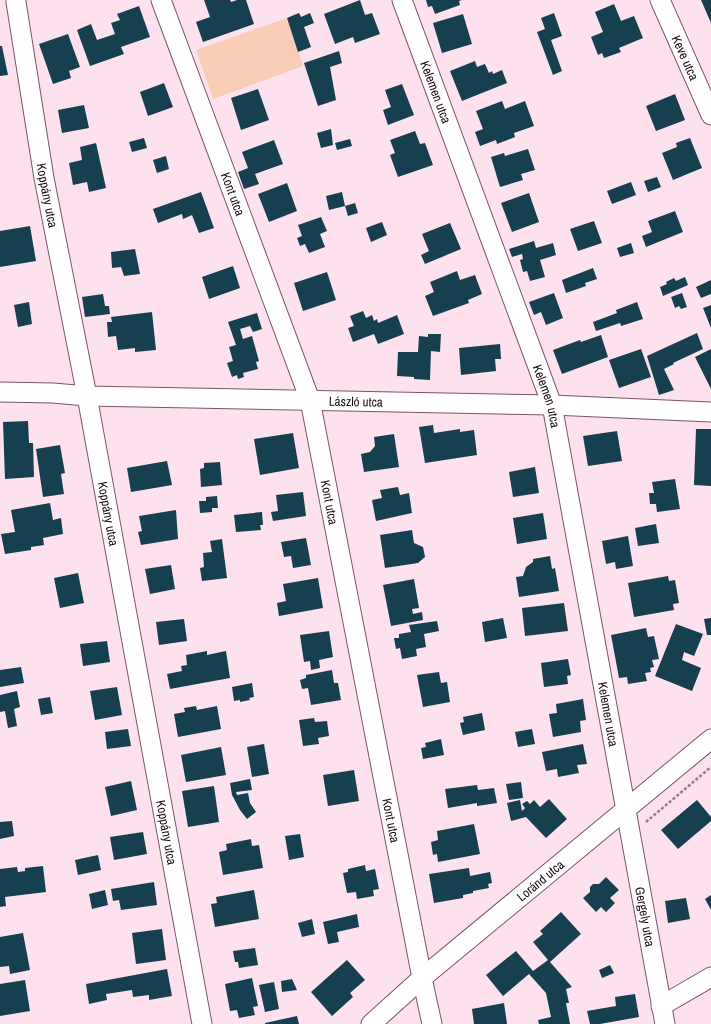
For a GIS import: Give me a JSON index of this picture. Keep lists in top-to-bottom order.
{
  "streets": {
    "street": [
      "Keve utca",
      "Kelemen utca",
      "Kont utca",
      "Koppány utca",
      "László utca",
      "Loránd utca",
      "Gergely utca"
    ]
  },
  "crossings": [
    ["Kelemen utca", "László utca"],
    ["Kelemen utca", "Loránd utca"],
    ["Kelemen utca", "Gergely utca"],
    ["Kont utca", "László utca"],
    ["Kont utca", "Loránd utca"],
    ["Koppány utca", "László utca"],
    ["Loránd utca", "Gergely utca"]
  ]
}
